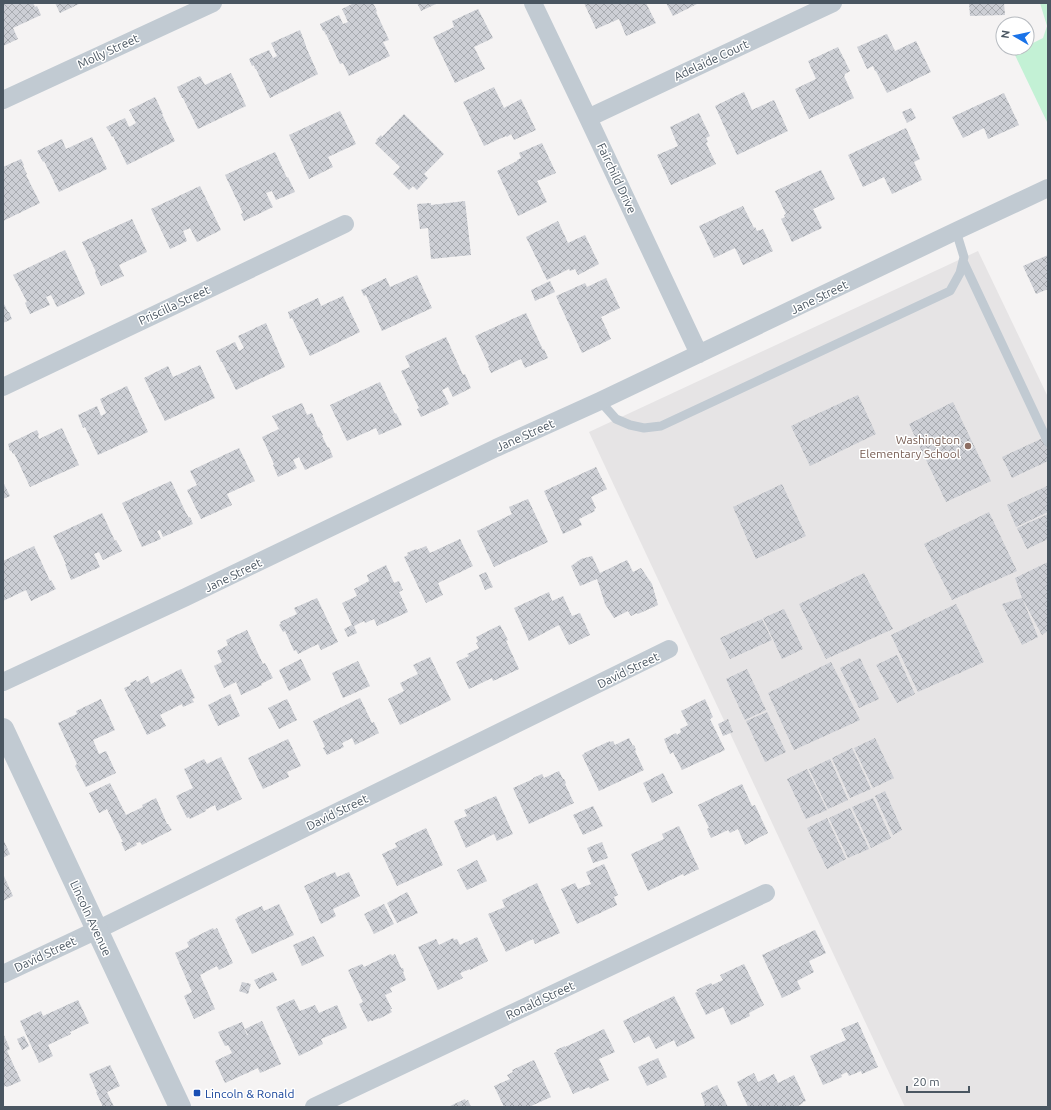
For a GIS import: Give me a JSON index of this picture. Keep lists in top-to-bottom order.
{
  "streets": {
    "street": [
      "Molly Street",
      "Adelaide Court",
      "Fairchild Drive",
      "Jane Street",
      "Priscilla Street",
      "David Street",
      "Lincoln Avenue",
      "Ronald Street"
    ]
  },
  "crossings": [
    ["Adelaide Court", "Fairchild Drive"],
    ["Fairchild Drive", "Jane Street"],
    ["David Street", "Lincoln Avenue"]
  ],
  "places": {
    "other": ["Washington Elementary School"],
    "transit": ["Lincoln & Ronald"]
  },
  "scale_bar": "20 m",
  "north": "left"
}
